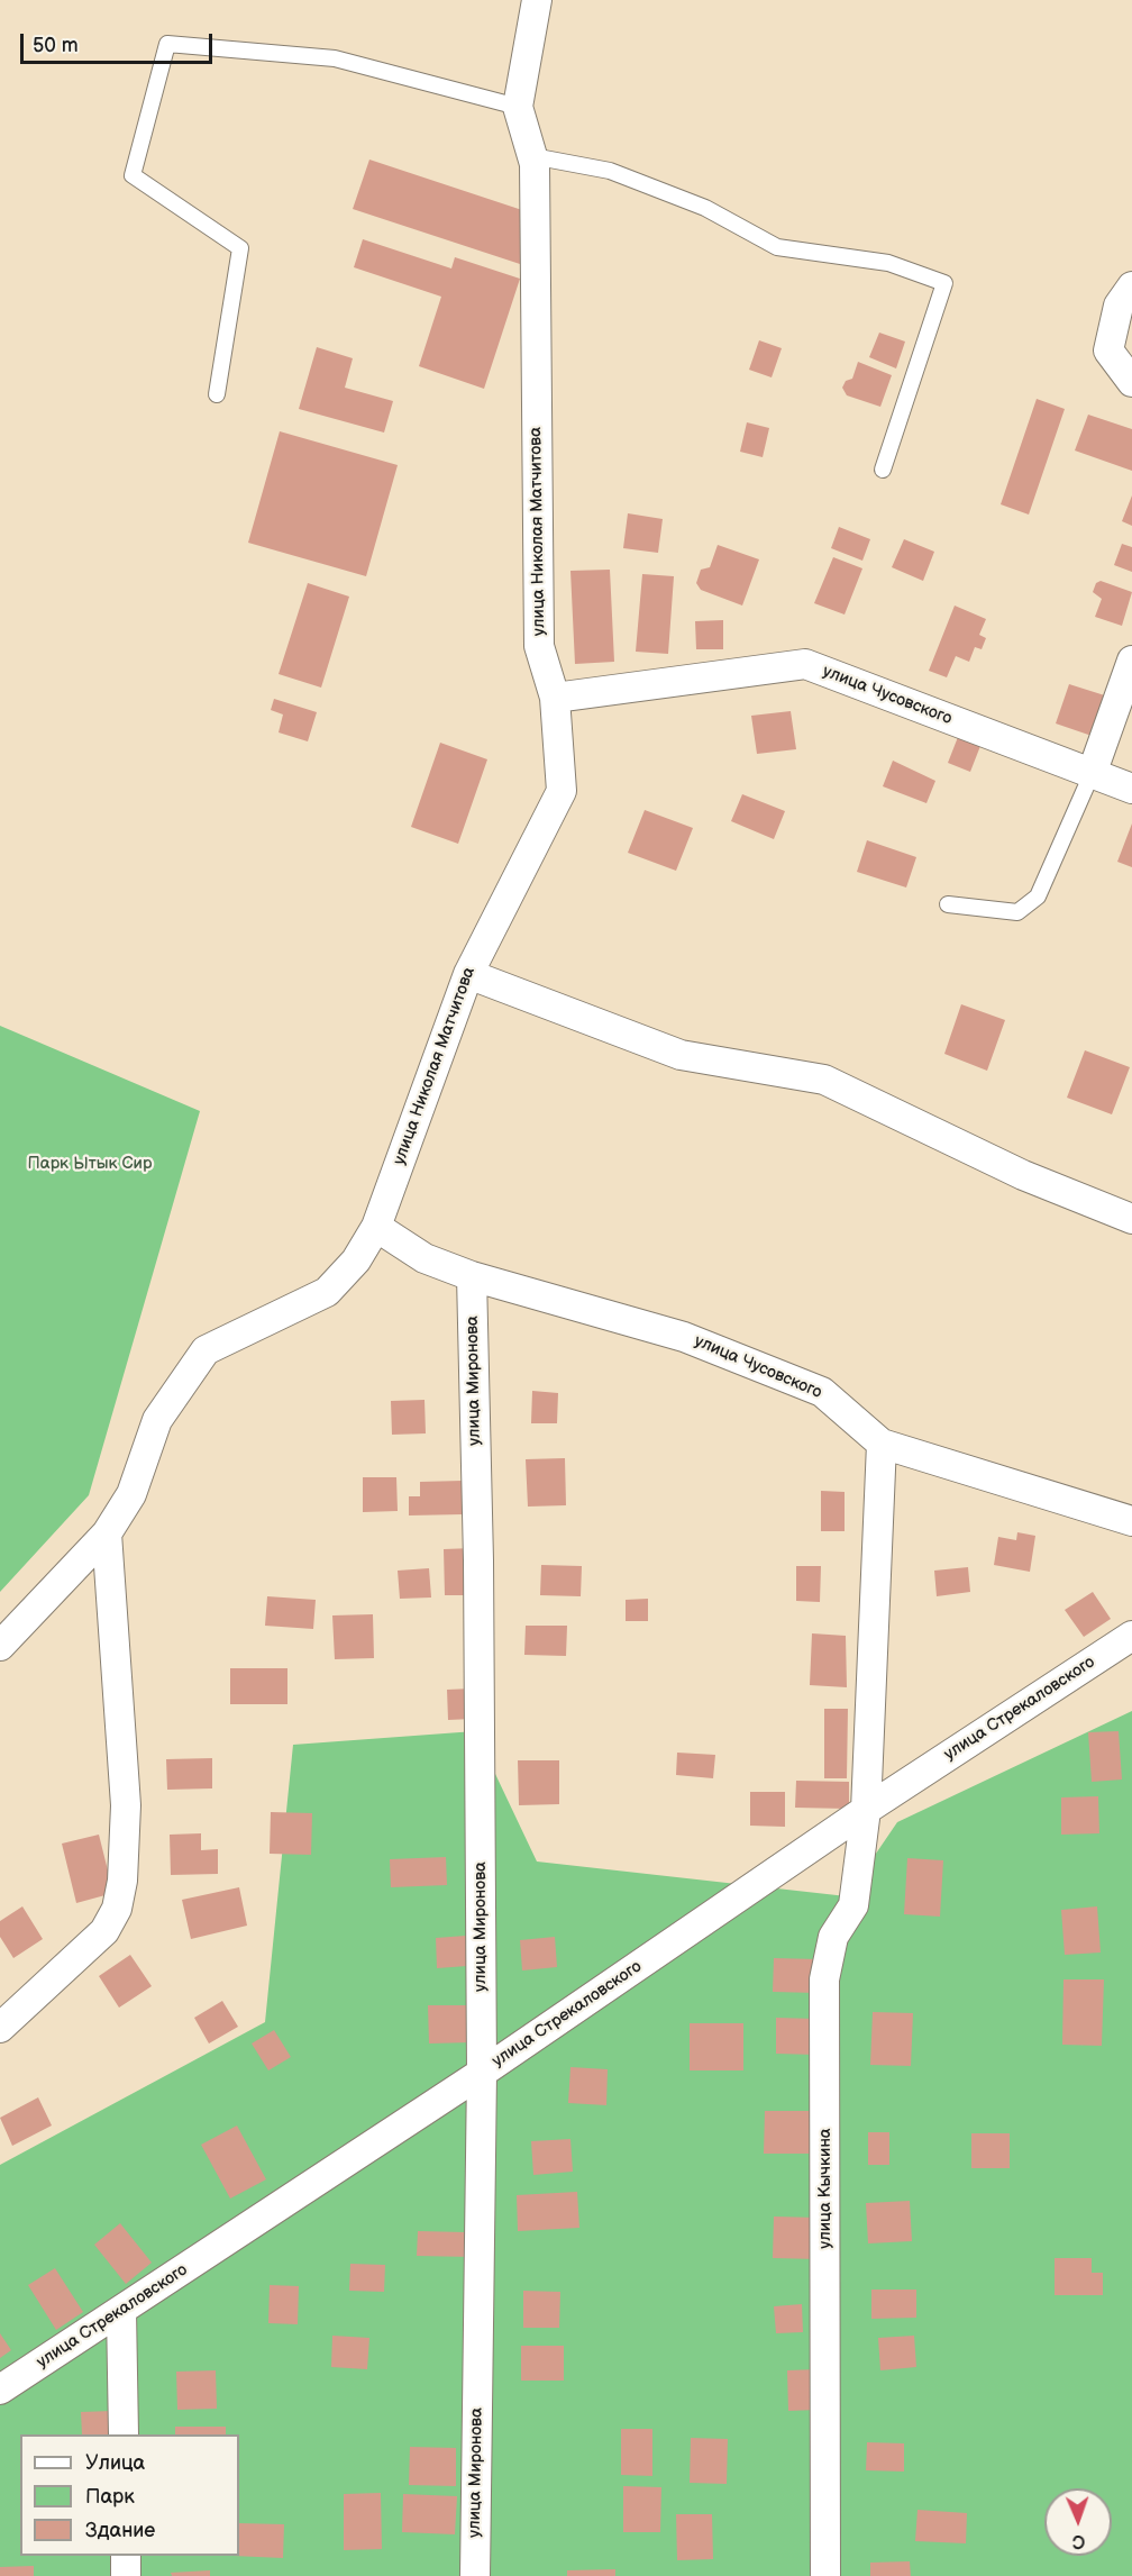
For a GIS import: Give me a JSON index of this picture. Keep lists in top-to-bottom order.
{
  "streets": {
    "street": [
      "улица Николая Матчитова",
      "улица Чусовского",
      "улица Миронова",
      "улица Стрекаловского",
      "улица Кычкина"
    ]
  },
  "crossings": [
    ["улица Николая Матчитова", "улица Чусовского"],
    ["улица Чусовского", "улица Миронова"],
    ["улица Чусовского", "улица Кычкина"],
    ["улица Миронова", "улица Стрекаловского"],
    ["улица Стрекаловского", "улица Кычкина"]
  ],
  "parks": ["Парк Ытык Сир"],
  "legend": ["Улица", "Парк", "Здание"],
  "scale_bar": "50 m",
  "north": "bottom"
}
